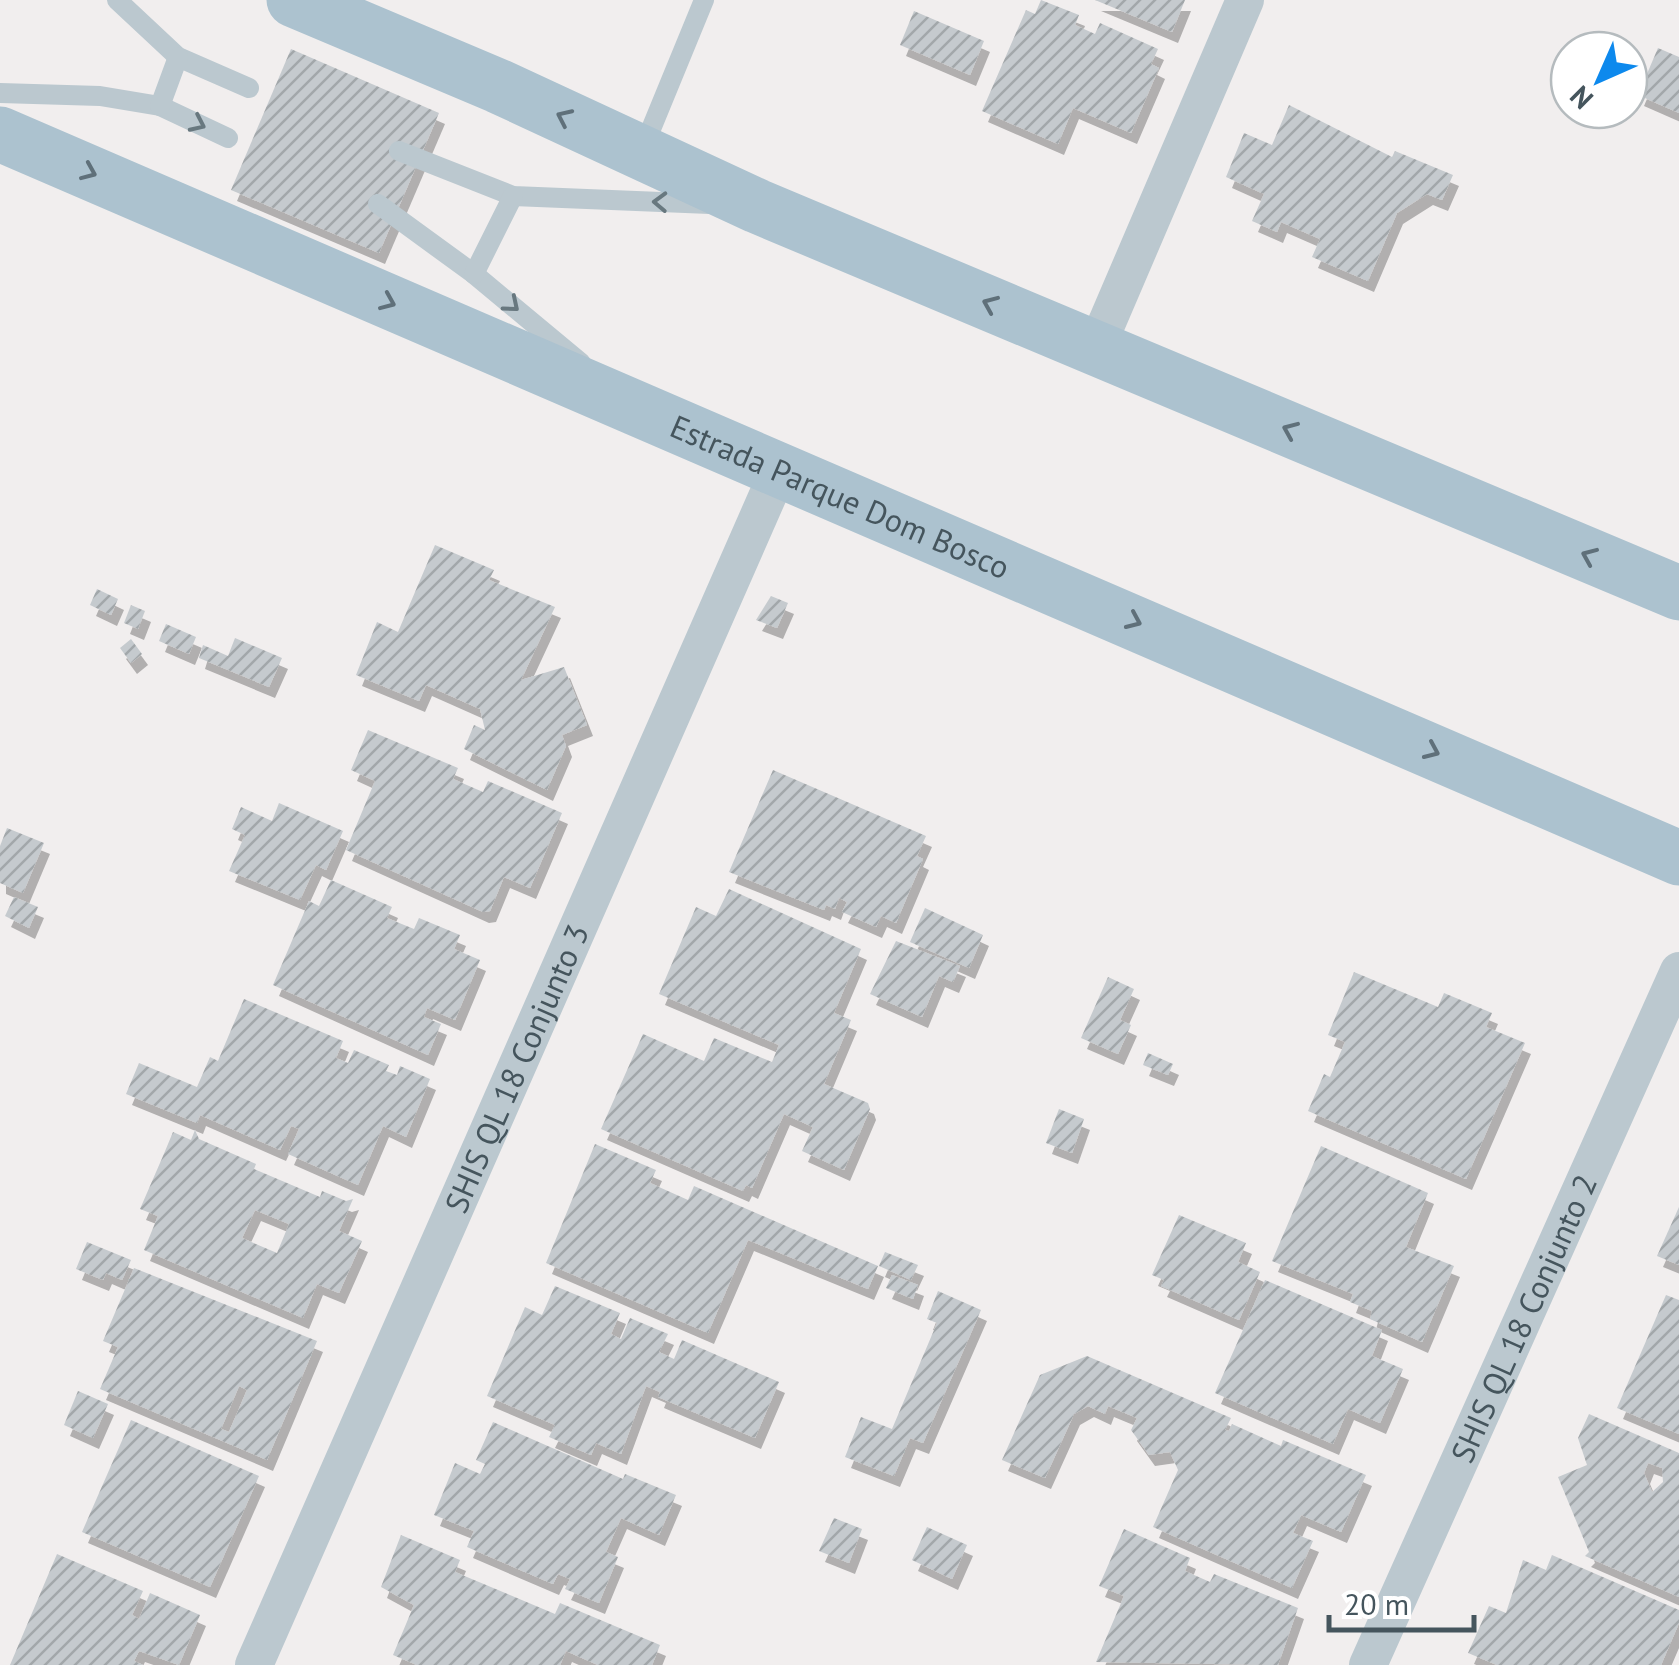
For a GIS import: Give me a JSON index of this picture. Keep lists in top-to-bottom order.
{
  "streets": {
    "main road": ["Estrada Parque Dom Bosco"],
    "street": ["SHIS QL 18 Conjunto 3", "SHIS QL 18 Conjunto 2"]
  },
  "crossings": [
    ["Estrada Parque Dom Bosco", "SHIS QL 18 Conjunto 3"]
  ],
  "scale_bar": "20 m",
  "north": "bottom left"
}
